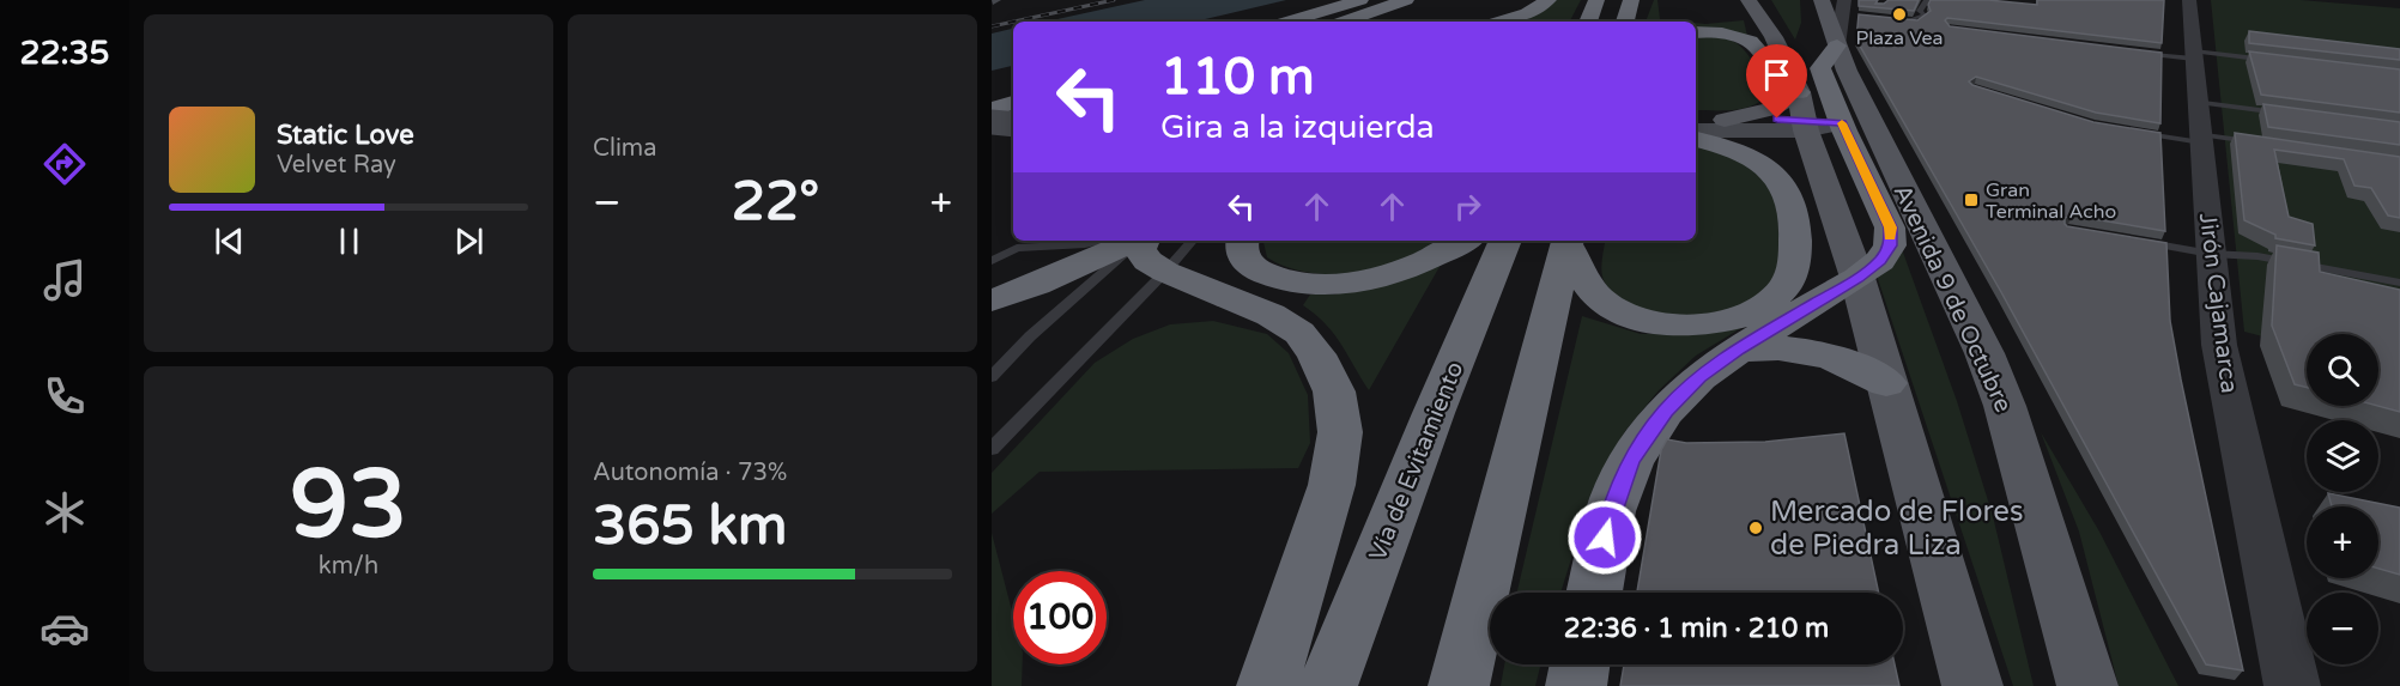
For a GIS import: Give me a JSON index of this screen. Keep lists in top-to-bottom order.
{
  "streets": {
    "highway": ["Vía de Evitamiento"],
    "main road": ["Avenida 9 de Octubre"],
    "street": ["Jirón Cajamarca"]
  },
  "places": {
    "other": ["Plaza Vea", "Mercado de Flores de Piedra Liza"],
    "transit": ["Gran Terminal Acho"]
  },
  "page": {
    "tabs": "22:35",
    "tile": [
      "Clima",
      ["93", "km/h"],
      ["Autonomía · 73%", "365 km"]
    ],
    "turn": ["110 m", "Gira a la izquierda"],
    "song": ["Static Love", "Velvet Ray"],
    "heat": ["−", "22°", "+"],
    "map_buttons": ["+", "−"],
    "limit": "100",
    "trip": "22:36 · 1 min · 210 m"
  }
}
